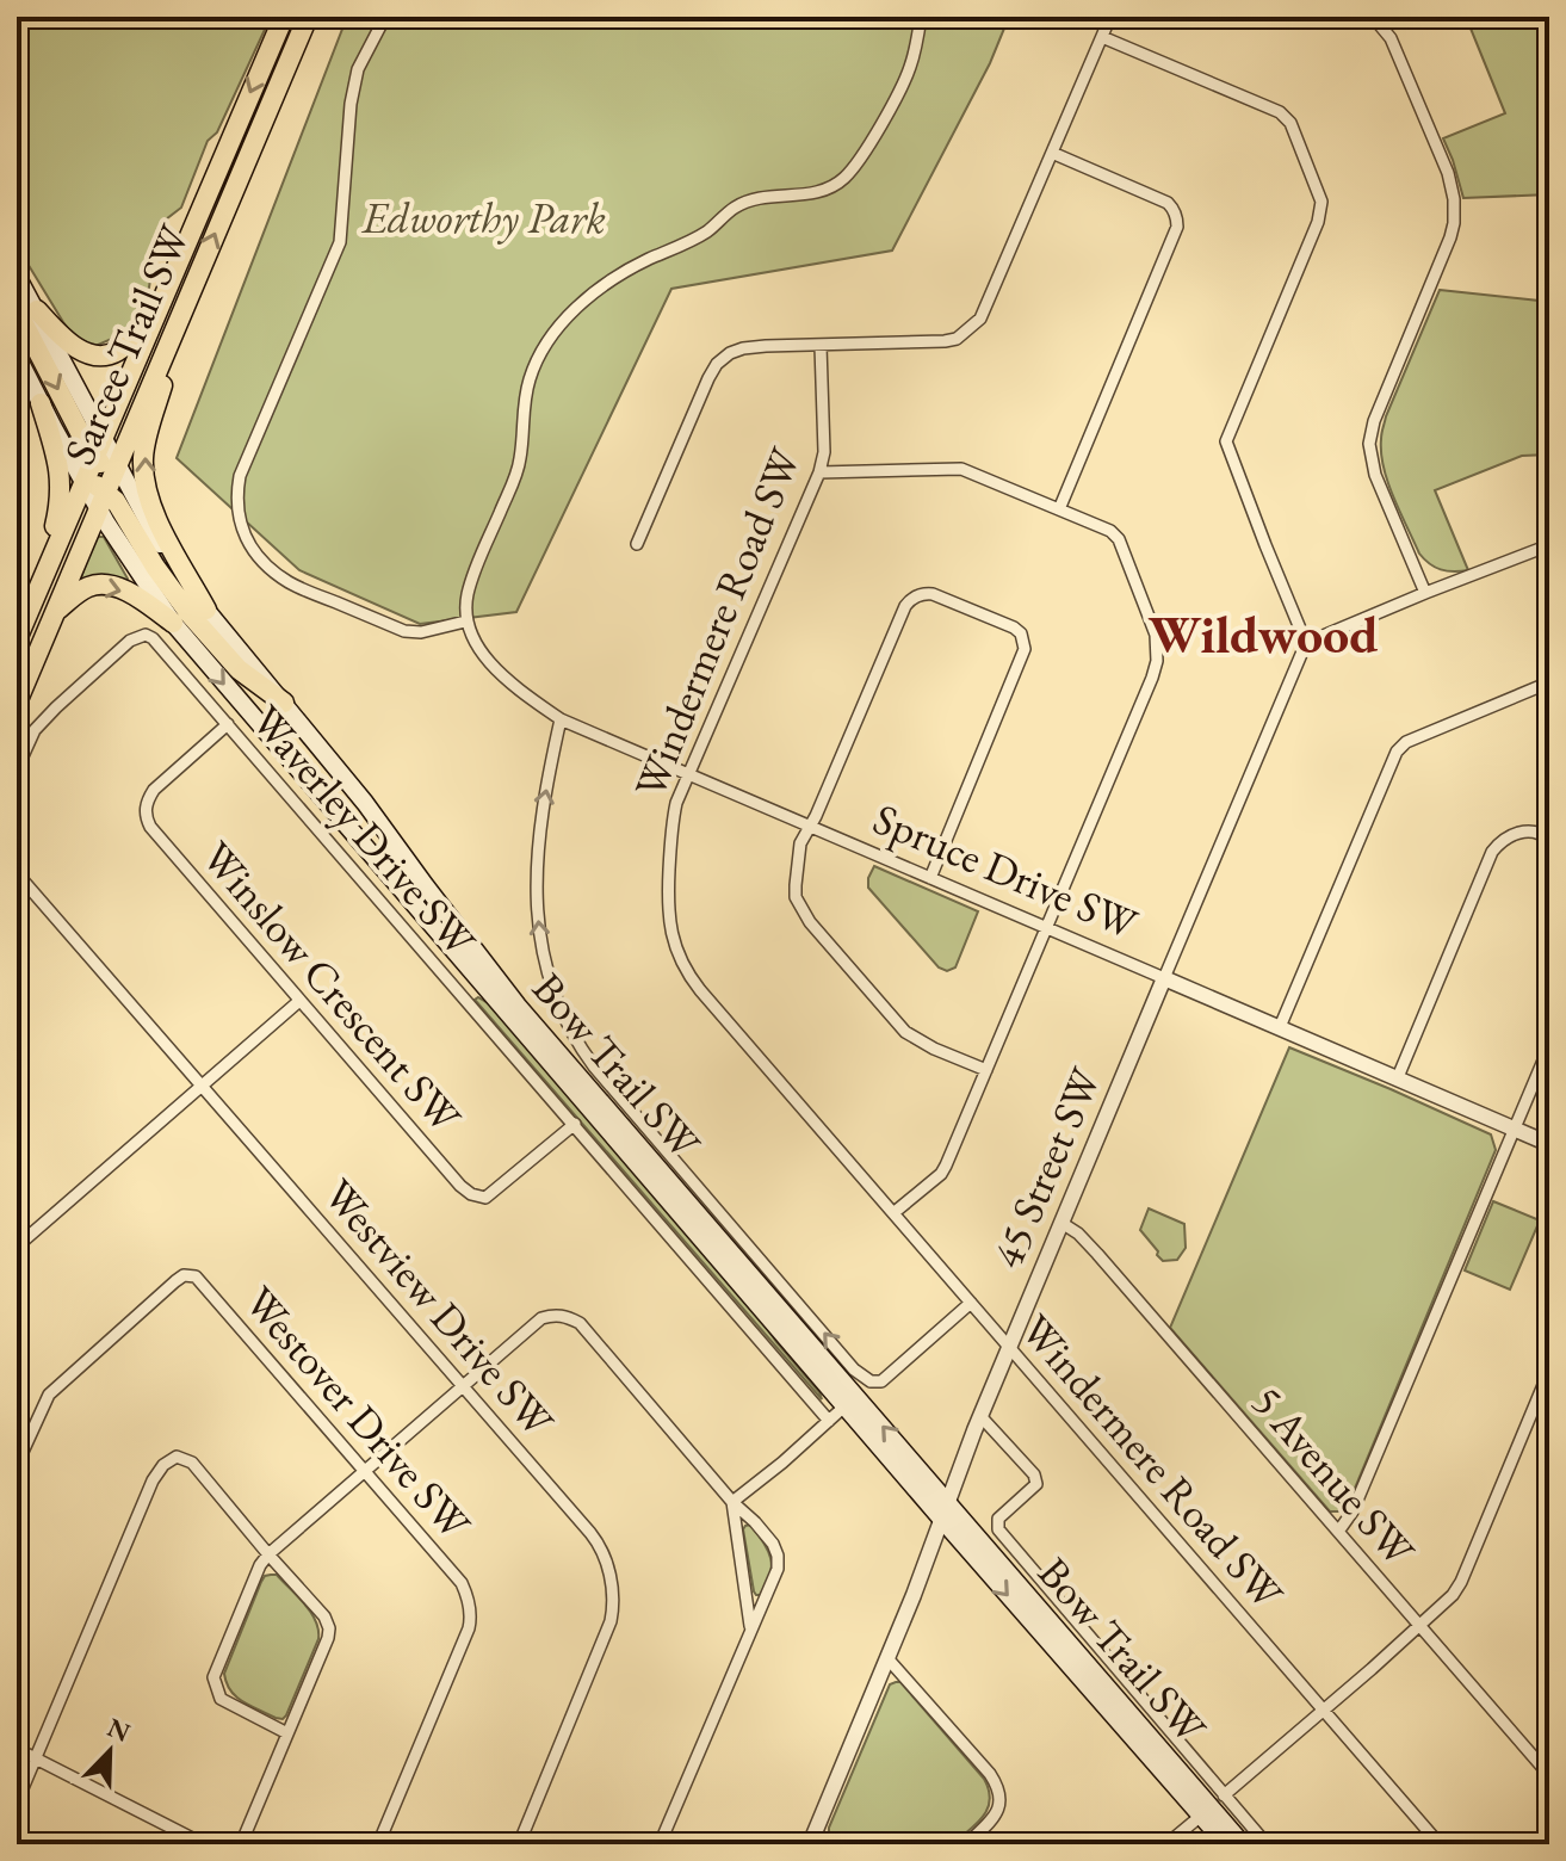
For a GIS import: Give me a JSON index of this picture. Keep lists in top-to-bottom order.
{
  "streets": {
    "highway": ["Sarcee Trail SW"],
    "main road": ["Bow Trail SW"],
    "street": [
      "Windermere Road SW",
      "Waverley Drive SW",
      "Spruce Drive SW",
      "Winslow Crescent SW",
      "45 Street SW",
      "Westview Drive SW",
      "Westover Drive SW",
      "5 Avenue SW"
    ]
  },
  "crossings": [
    ["Sarcee Trail SW", "Bow Trail SW"],
    ["Windermere Road SW", "Spruce Drive SW"],
    ["Windermere Road SW", "45 Street SW"],
    ["Waverley Drive SW", "Winslow Crescent SW"],
    ["Spruce Drive SW", "45 Street SW"],
    ["Bow Trail SW", "45 Street SW"],
    ["45 Street SW", "5 Avenue SW"]
  ],
  "districts": ["Wildwood"],
  "parks": ["Edworthy Park"],
  "north": "top right"
}
